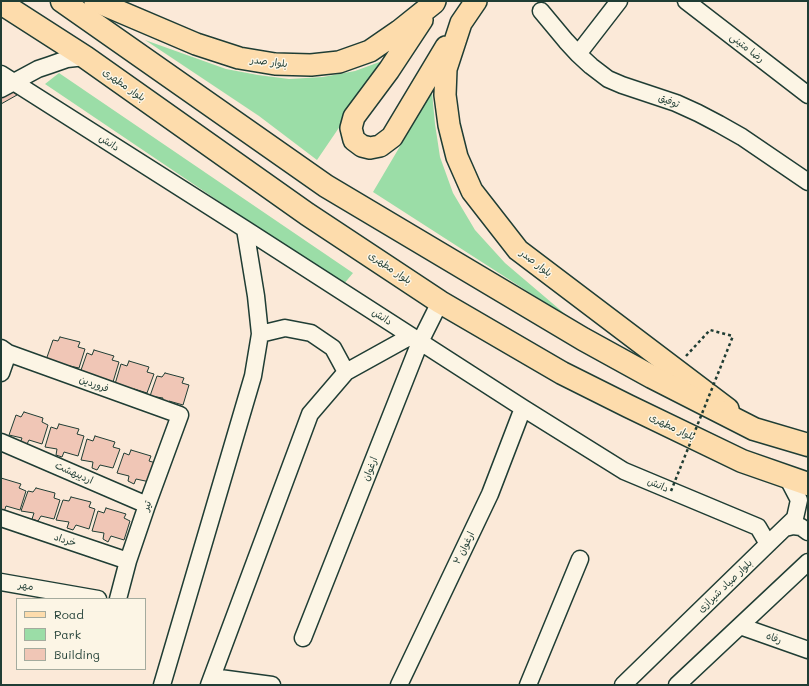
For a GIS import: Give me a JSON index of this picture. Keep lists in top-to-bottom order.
{
  "streets": {
    "highway": ["بلوار مطهری"],
    "main road": ["بلوار صدر"],
    "street": [
      "رضا متینی",
      "توفیق",
      "دانش",
      "فروردین",
      "ارغوان",
      "اردیبهشت",
      "تیر",
      "خرداد",
      "ارغوان ۲",
      "مهر",
      "بلوار صیاد شیرازی",
      "رفاه"
    ]
  },
  "crossings": [
    ["بلوار مطهری", "ارغوان"],
    ["بلوار مطهری", "بلوار صیاد شیرازی"],
    ["دانش", "ارغوان"],
    ["دانش", "ارغوان ۲"],
    ["دانش", "بلوار صیاد شیرازی"],
    ["فروردین", "تیر"],
    ["اردیبهشت", "تیر"],
    ["تیر", "خرداد"]
  ],
  "legend": ["Road", "Park", "Building"]
}
